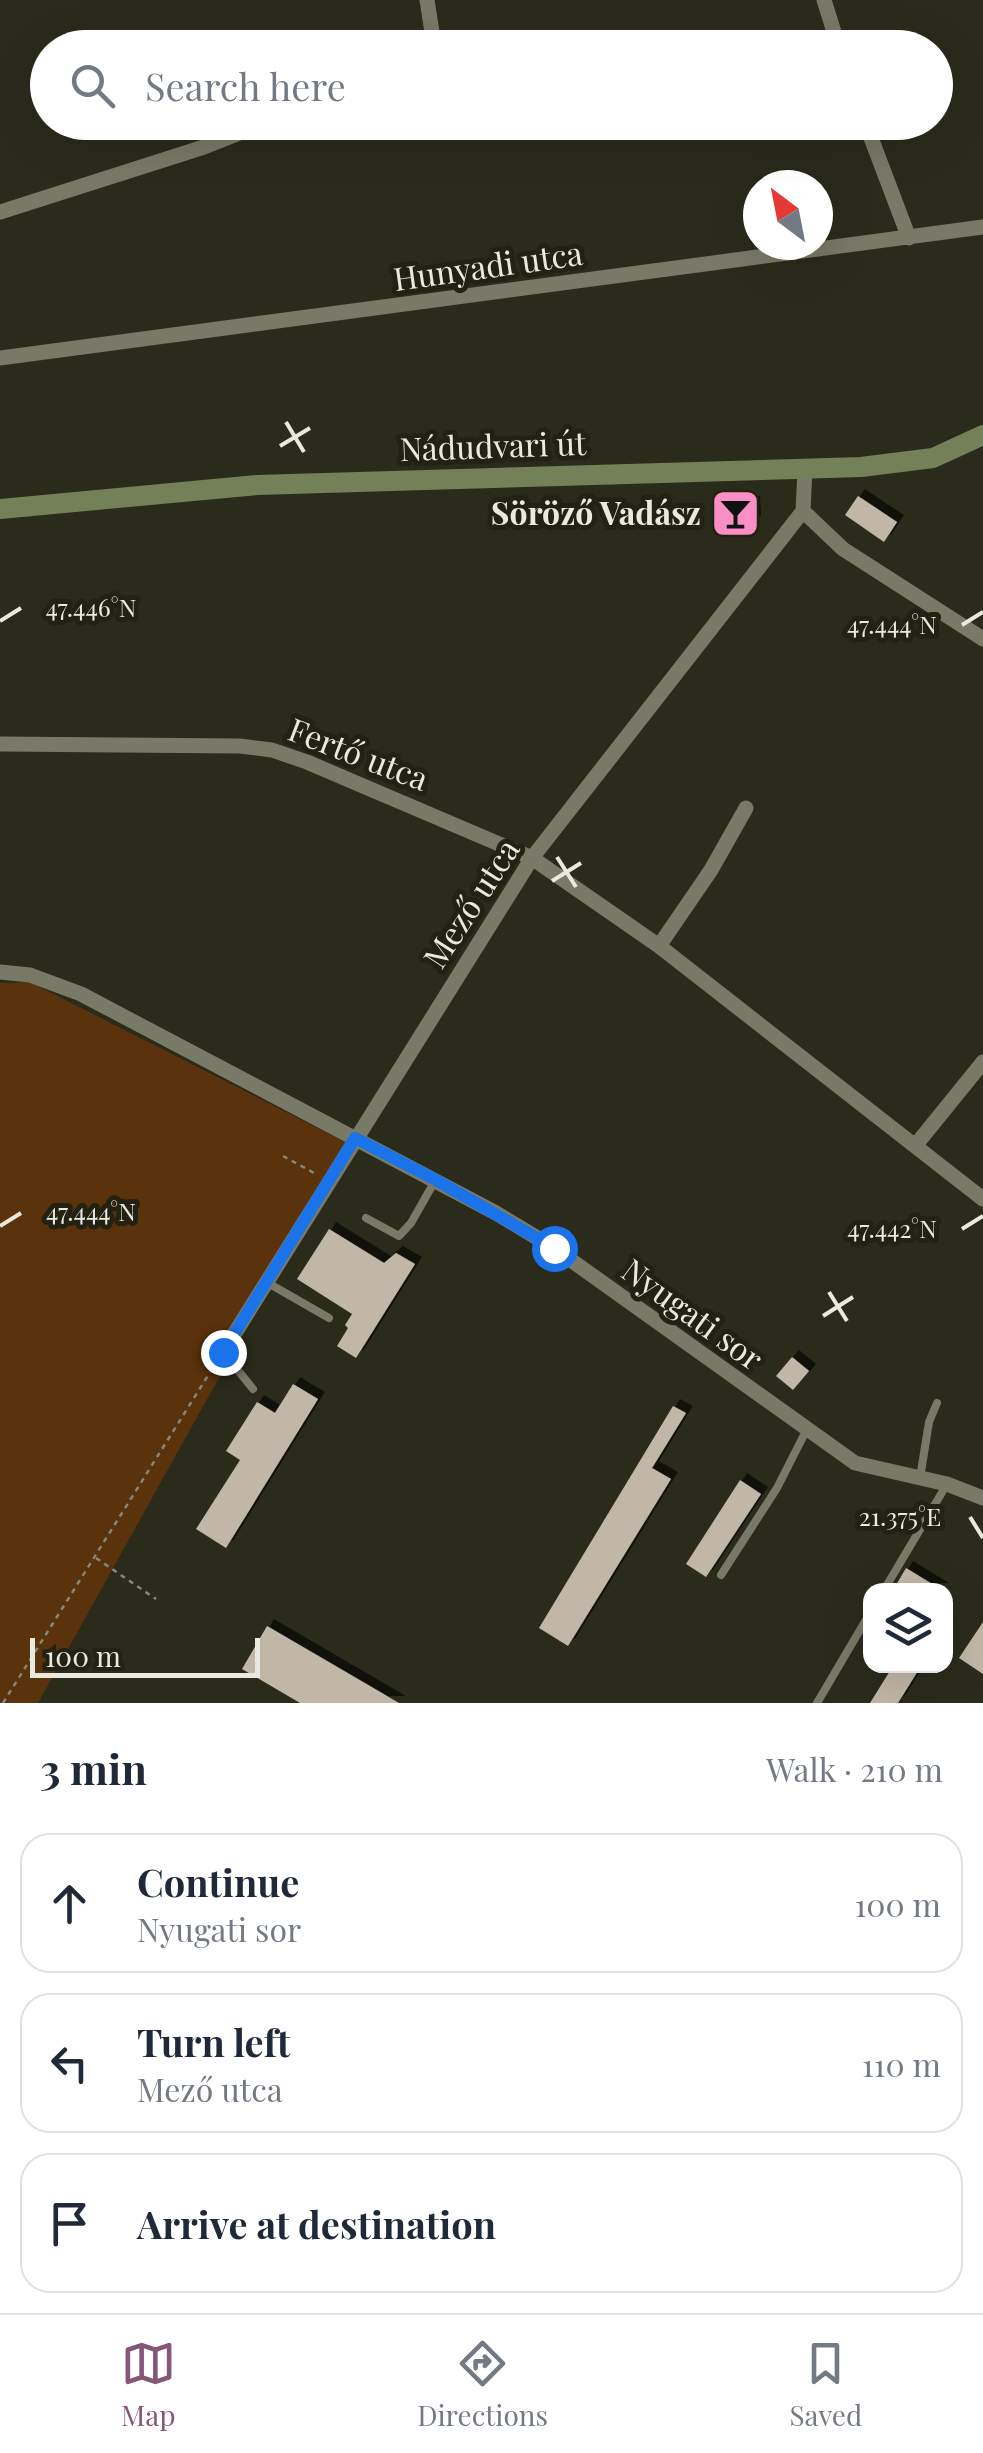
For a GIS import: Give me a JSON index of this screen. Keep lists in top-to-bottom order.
{
  "streets": {
    "main road": ["Nádudvari út"],
    "street": [
      "Hunyadi utca",
      "Fertő utca",
      "Mező utca",
      "Nyugati sor"
    ]
  },
  "crossings": [
    ["Fertő utca", "Mező utca"],
    ["Mező utca", "Nyugati sor"]
  ],
  "places": {
    "bar": ["Söröző Vadász"]
  },
  "scale_bar": "100 m",
  "north": "top left",
  "page": {
    "search": "Search here",
    "scale": "100 m",
    "heading": ["3 min", "Walk · 210 m"],
    "list": [
      ["Continue", "Nyugati sor", "100 m"],
      ["Turn left", "Mező utca", "110 m"],
      "Arrive at destination"
    ],
    "nav": ["Map", "Directions", "Saved"]
  },
  "coordinates": [
    "47.446°N",
    "47.444°N",
    "47.442°N",
    "21.375°E"
  ]
}
